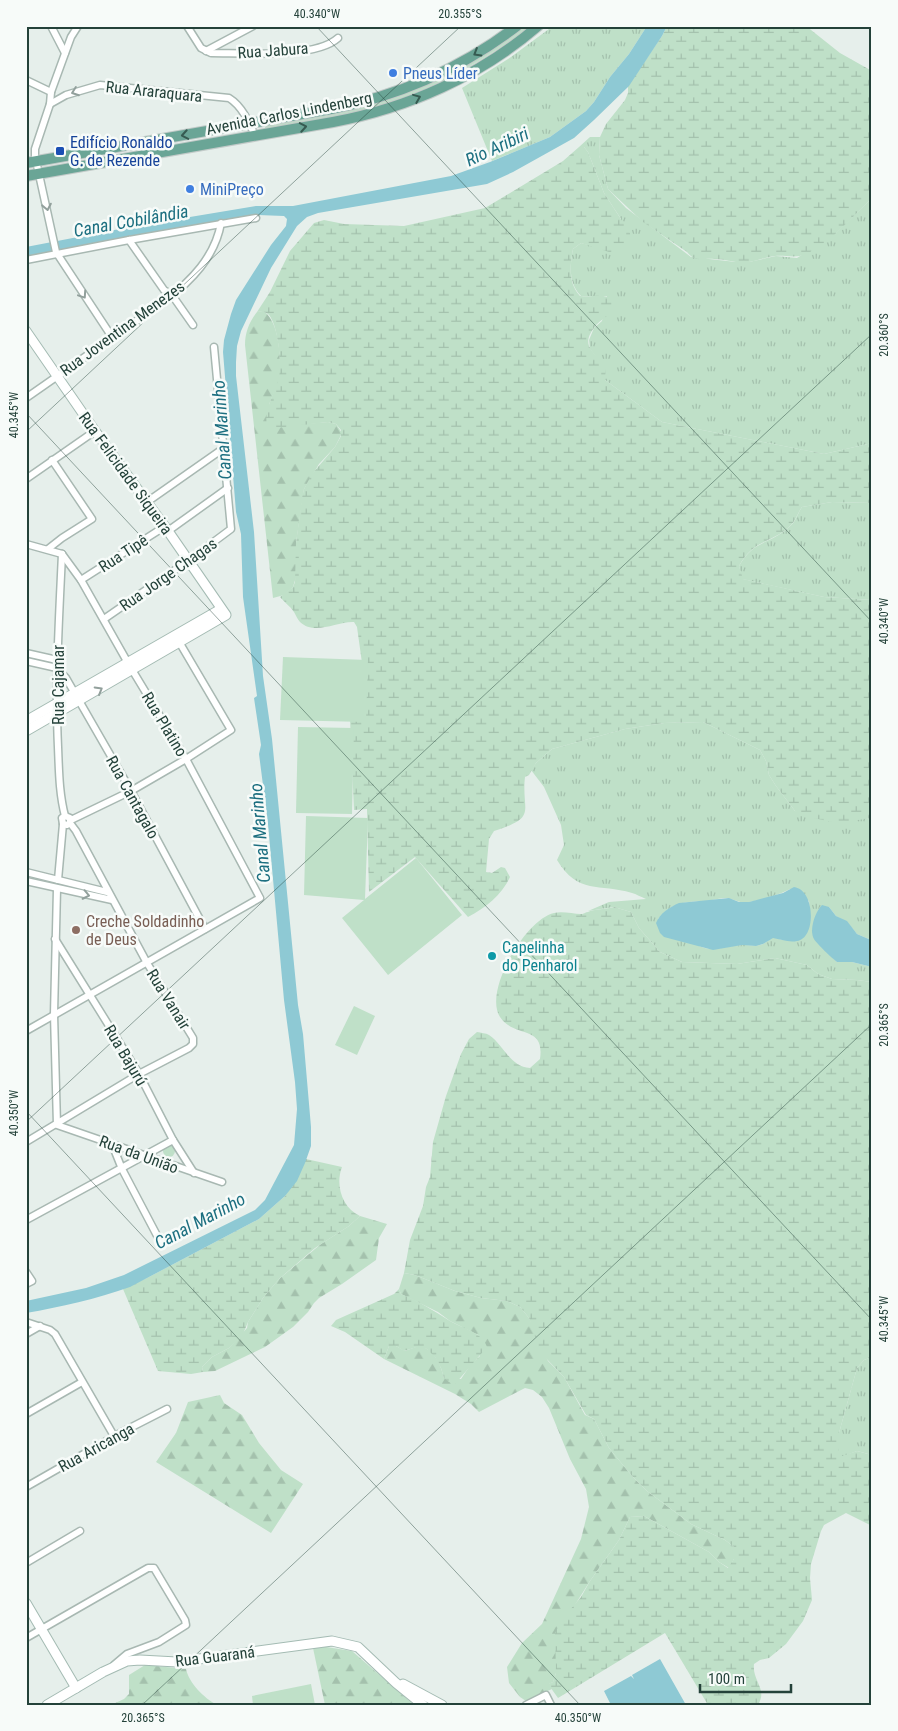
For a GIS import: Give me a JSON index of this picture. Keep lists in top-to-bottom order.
{
  "streets": {
    "main road": ["Avenida Carlos Lindenberg"],
    "street": [
      "Rua Jabura",
      "Rua Araraquara",
      "Rua Joventina Menezes",
      "Rua Felicidade Siqueira",
      "Rua Tipê",
      "Rua Jorge Chagas",
      "Rua Cajamar",
      "Rua Platino",
      "Rua Cantagalo",
      "Rua Vanair",
      "Rua Bajurú",
      "Rua da União",
      "Rua Aricanga",
      "Rua Guaraná"
    ]
  },
  "crossings": [
    ["Rua Araraquara", "Avenida Carlos Lindenberg"],
    ["Rua Joventina Menezes", "Rua Felicidade Siqueira"],
    ["Rua Felicidade Siqueira", "Rua Tipê"],
    ["Rua Felicidade Siqueira", "Rua Jorge Chagas"],
    ["Rua Tipê", "Rua Jorge Chagas"],
    ["Rua Tipê", "Rua Platino"],
    ["Rua Jorge Chagas", "Rua Platino"],
    ["Rua Cajamar", "Rua Platino"],
    ["Rua Cajamar", "Rua Cantagalo"],
    ["Rua Cajamar", "Rua Vanair"],
    ["Rua Platino", "Rua Cantagalo"],
    ["Rua Vanair", "Rua Bajurú"],
    ["Rua Bajurú", "Rua da União"]
  ],
  "one_way": ["Rua Araraquara"],
  "water": ["Rio Aribiri", "Canal Cobilândia", "Canal Marinho"],
  "places": {
    "other": [
      "Pneus Líder",
      "MiniPreço",
      "Creche Soldadinho de Deus",
      "Capelinha do Penharol"
    ],
    "transit": ["Edifício Ronaldo G. de Rezende"]
  },
  "scale_bar": "100 m",
  "coordinates": [
    "40.340°W",
    "20.355°S",
    "20.360°S",
    "40.345°W",
    "20.365°S",
    "40.350°W"
  ]
}
